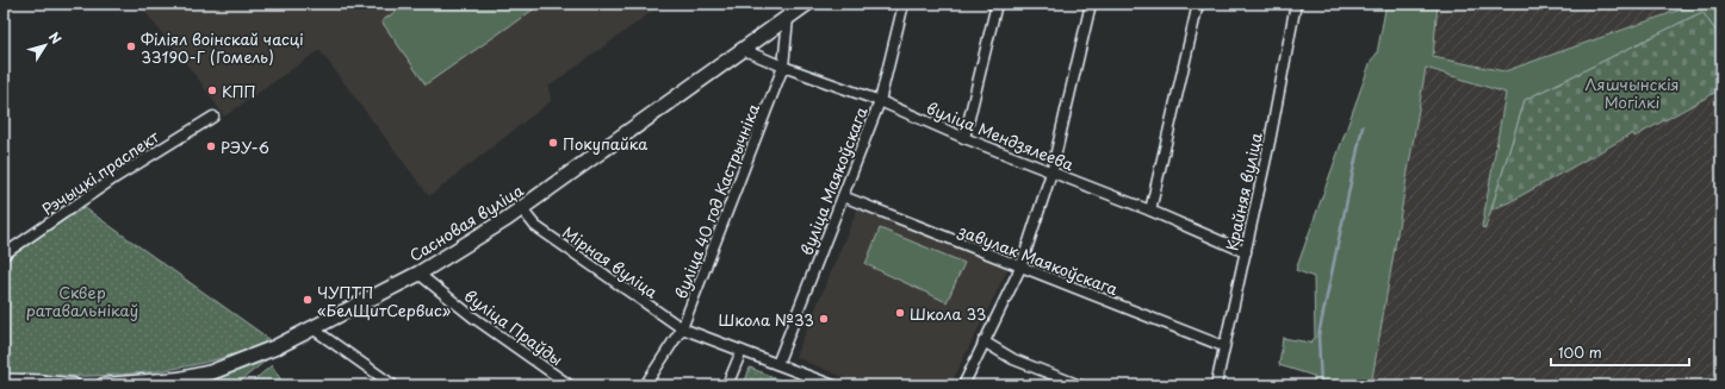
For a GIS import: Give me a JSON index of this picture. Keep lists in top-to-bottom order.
{
  "streets": {
    "main road": ["Сасновая вуліца"],
    "street": [
      "вуліца Мендзялеева",
      "Рэчыцкі праспект",
      "вуліца Маякоўскага",
      "Крайняя вуліца",
      "вуліца 40 год Кастрычніка",
      "завулак Маякоўскага",
      "Мірная вуліца",
      "вуліца Праўды"
    ]
  },
  "crossings": [
    ["вуліца Мендзялеева", "вуліца Маякоўскага"],
    ["вуліца Мендзялеева", "Крайняя вуліца"],
    ["вуліца Мендзялеева", "вуліца 40 год Кастрычніка"],
    ["вуліца Мендзялеева", "Сасновая вуліца"],
    ["вуліца Маякоўскага", "завулак Маякоўскага"],
    ["вуліца Маякоўскага", "Мірная вуліца"],
    ["Крайняя вуліца", "завулак Маякоўскага"],
    ["вуліца 40 год Кастрычніка", "Сасновая вуліца"],
    ["вуліца 40 год Кастрычніка", "Мірная вуліца"],
    ["Сасновая вуліца", "Мірная вуліца"],
    ["Сасновая вуліца", "вуліца Праўды"]
  ],
  "parks": ["Ляшчынскія Могілкі", "Сквер ратавальнікаў"],
  "places": [
    "Філіял воінскай часці 33190-Г (Гомель)",
    "КПП",
    "Покупайка",
    "РЭУ-6",
    "ЧУПТП «БелЩитСервис»",
    "Школа 33",
    "Школа №33"
  ],
  "scale_bar": "100 m",
  "north": "top right"
}
